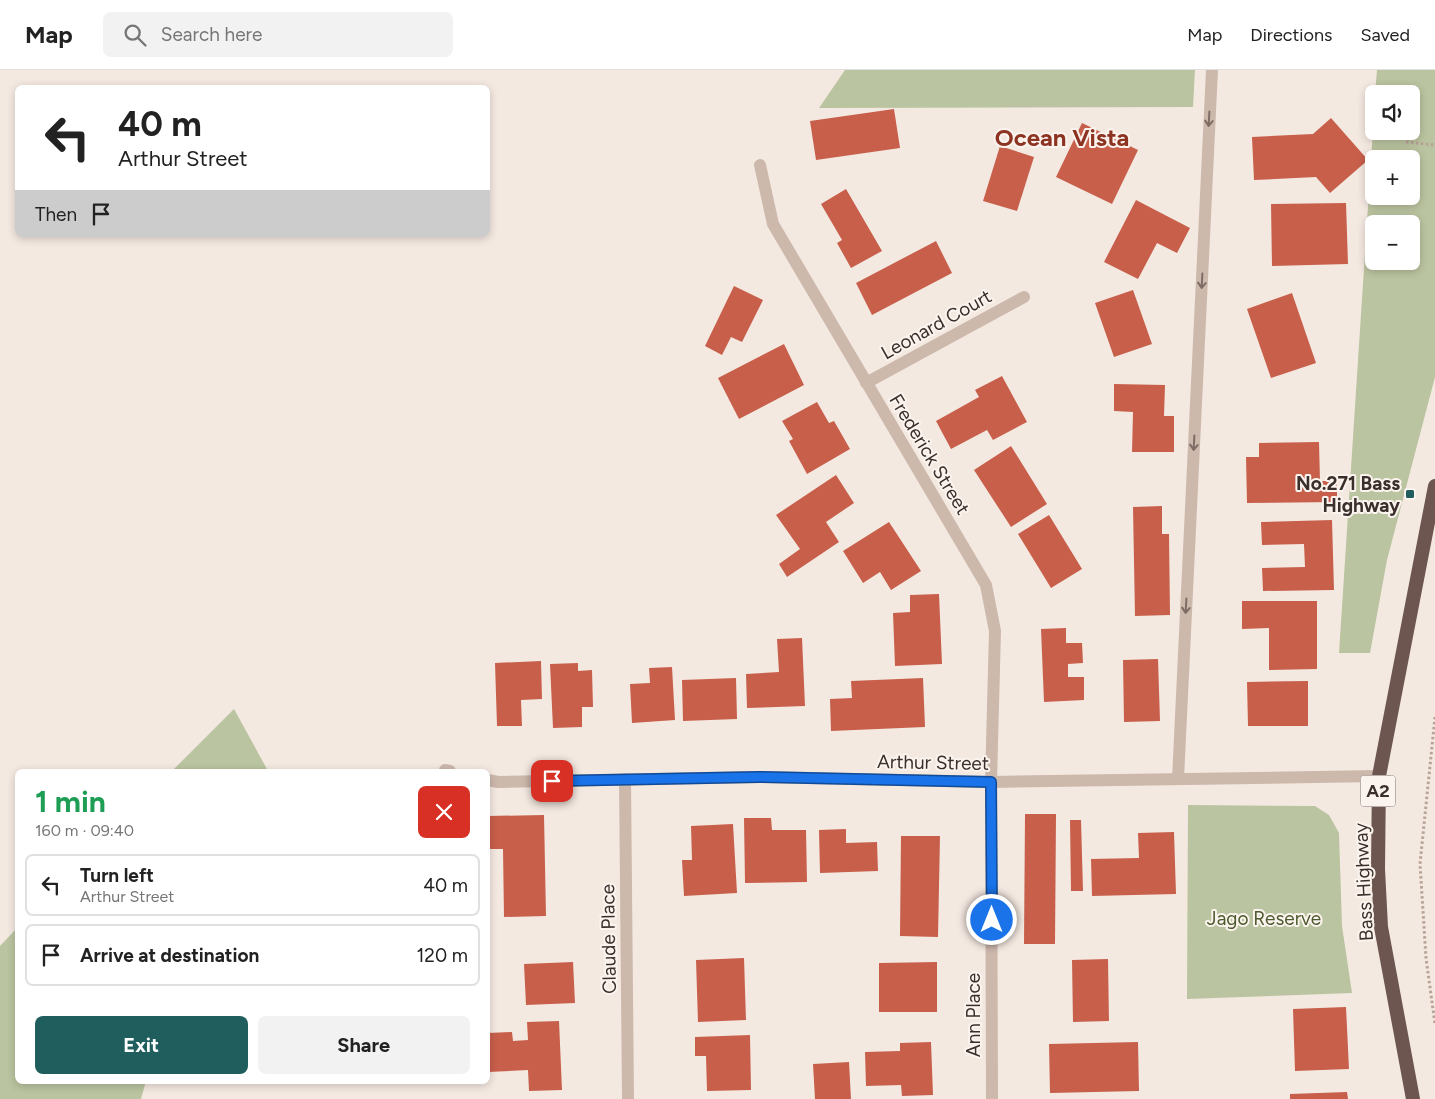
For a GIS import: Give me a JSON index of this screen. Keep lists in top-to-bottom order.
{
  "streets": {
    "highway": ["A2", "Bass Highway"],
    "street": [
      "Leonard Court",
      "Frederick Street",
      "Arthur Street",
      "Claude Place",
      "Ann Place"
    ]
  },
  "crossings": [
    ["Leonard Court", "Frederick Street"],
    ["Frederick Street", "Arthur Street"],
    ["Frederick Street", "Ann Place"],
    ["Arthur Street", "Bass Highway"],
    ["Arthur Street", "Claude Place"],
    ["Arthur Street", "Ann Place"]
  ],
  "districts": ["Ocean Vista"],
  "parks": ["Jago Reserve"],
  "places": {
    "transit": ["No.271 Bass Highway"]
  },
  "page": {
    "header": "Map",
    "search": "Search here",
    "nav": ["Map", "Directions", "Saved"],
    "map_buttons": ["+", "−"],
    "turn": ["40 m", "Arthur Street"],
    "then": "Then",
    "heading": ["1 min", "160 m · 09:40"],
    "list": [
      {
        "name": "Turn left",
        "note": "Arthur Street",
        "value": "40 m"
      },
      {
        "name": "Arrive at destination",
        "value": "120 m"
      }
    ],
    "buttons": ["Exit", "Share"]
  }
}
